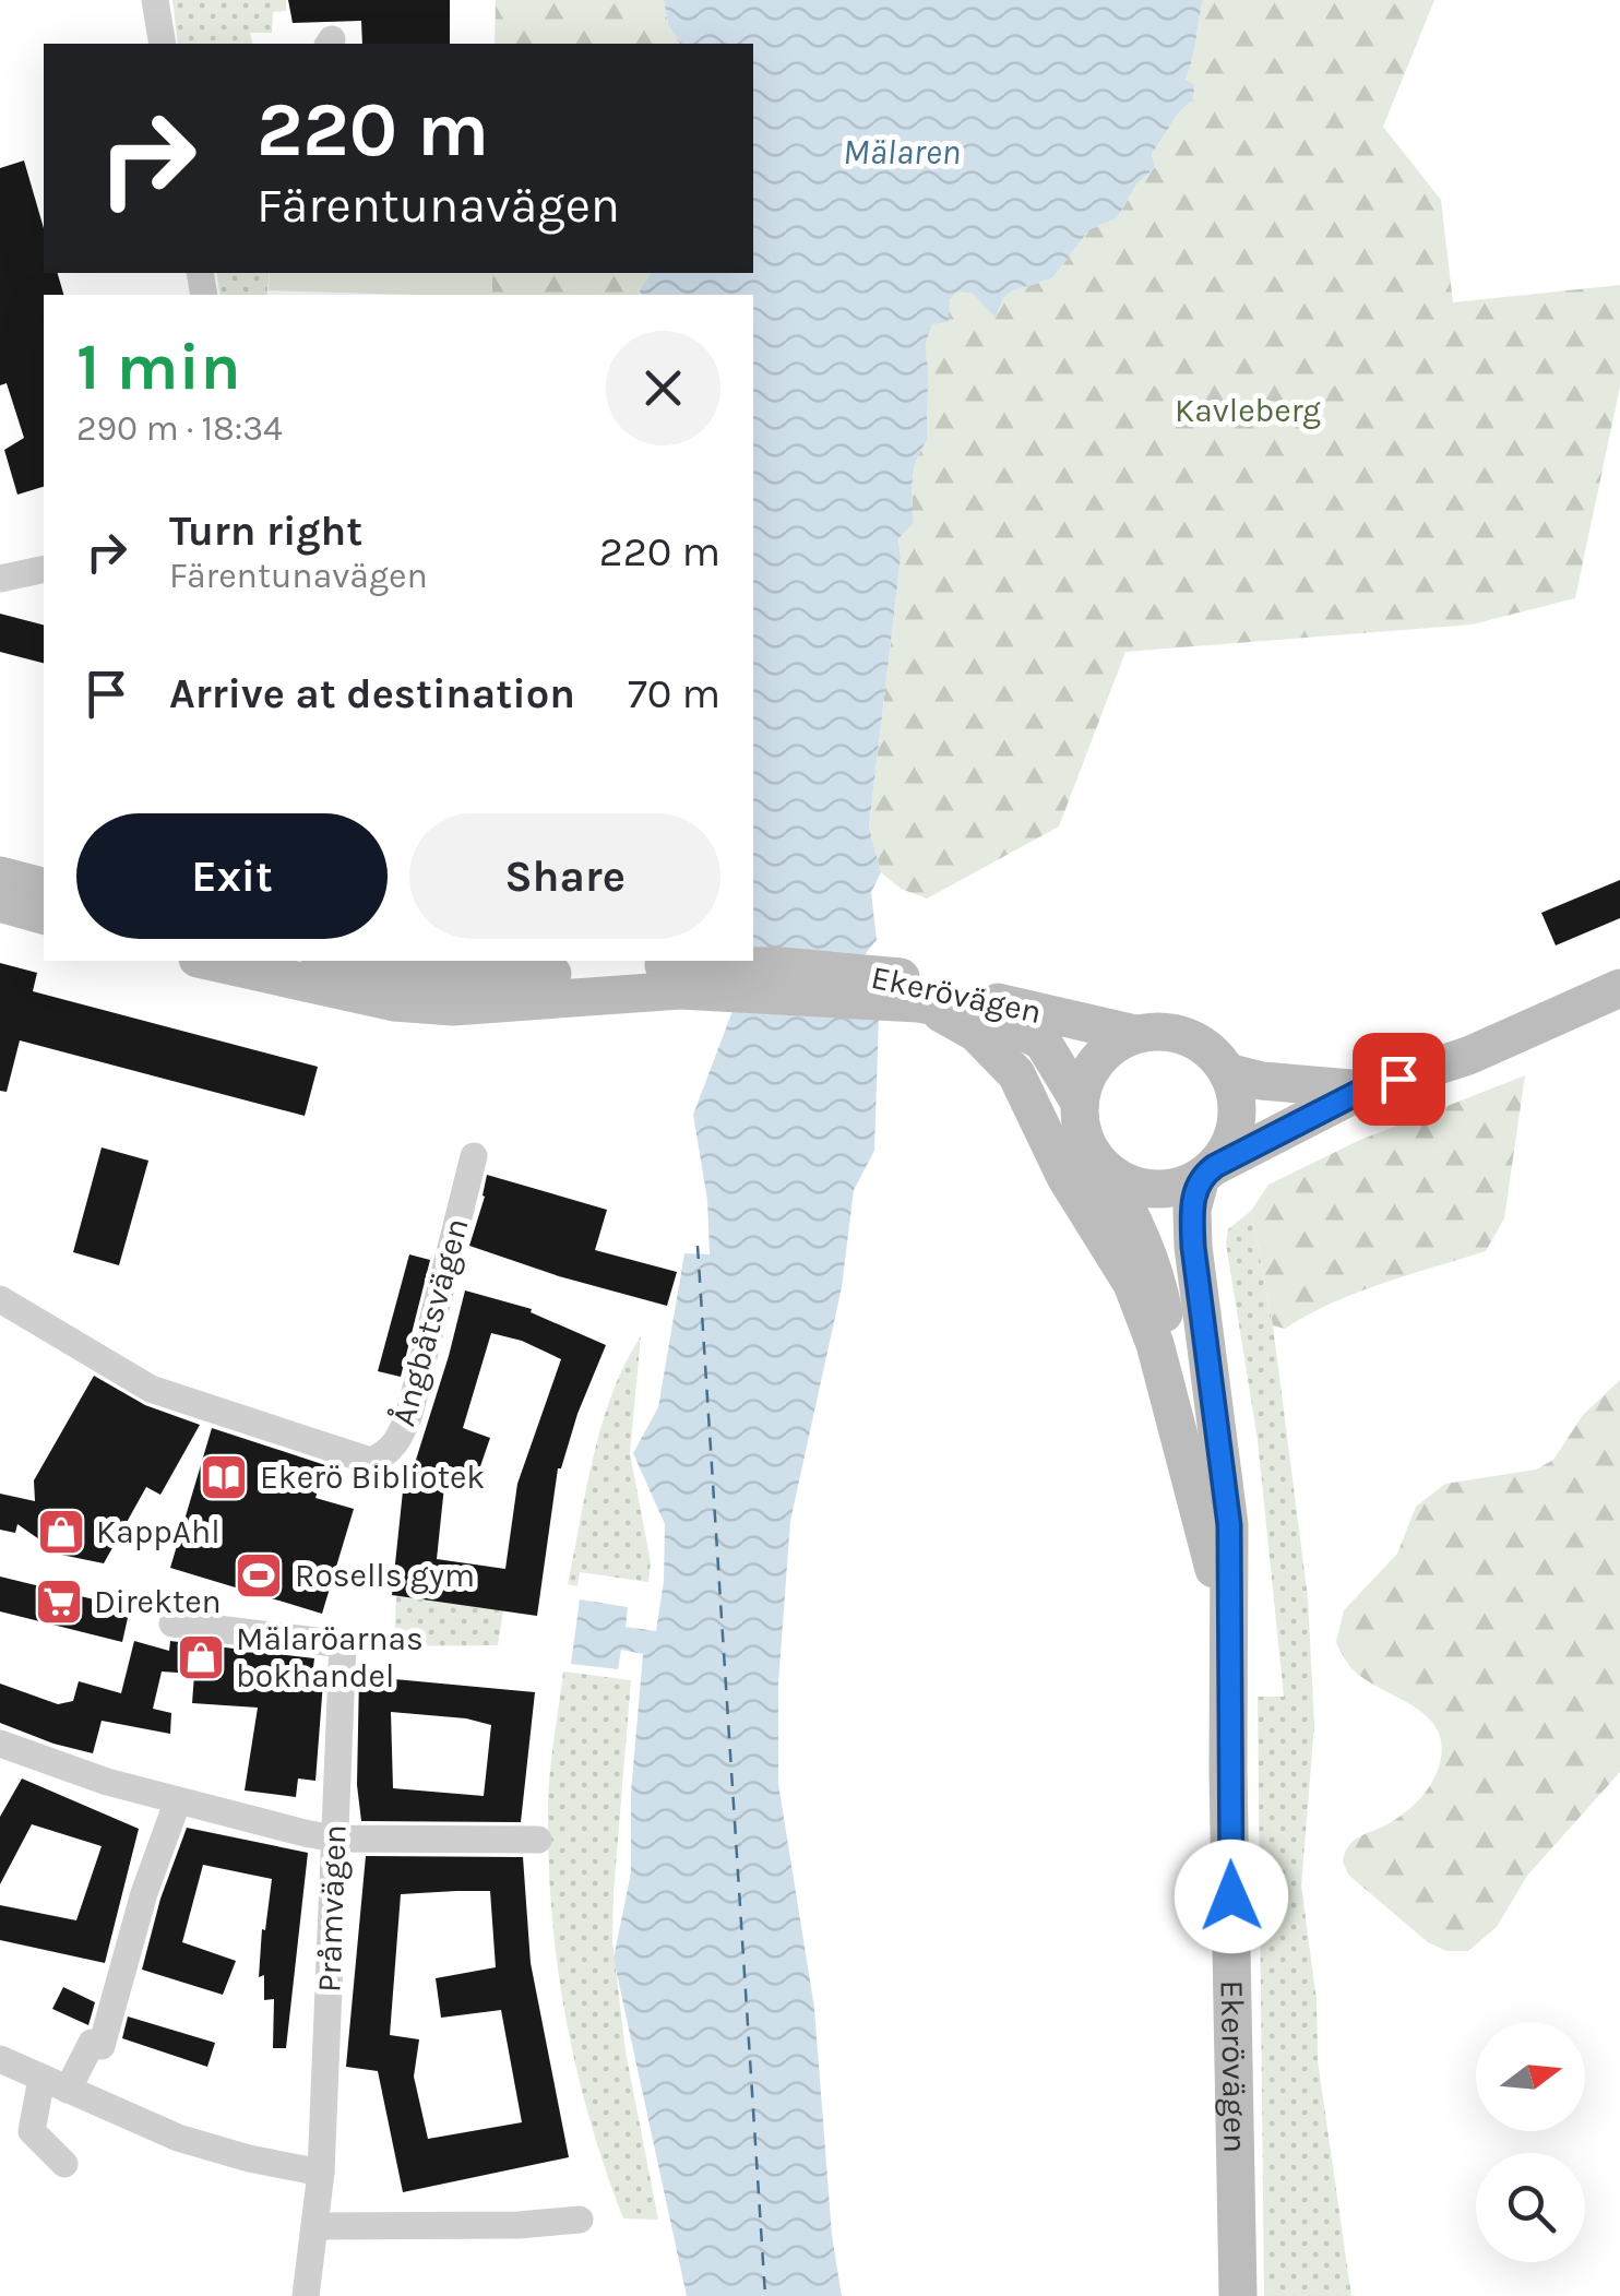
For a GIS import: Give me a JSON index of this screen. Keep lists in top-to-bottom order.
{
  "streets": {
    "main road": ["Ekerövägen"],
    "street": ["Ångbåtsvägen", "Pråmvägen"]
  },
  "water": ["Mälaren"],
  "parks": ["Kavleberg"],
  "places": {
    "library": ["Ekerö Bibliotek"],
    "shop": ["KappAhl", "Mälaröarnas bokhandel"],
    "sports": ["Rosells gym"],
    "supermarket": ["Direkten"]
  },
  "north": "right",
  "page": {
    "turn": ["220 m", "Färentunavägen"],
    "heading": ["1 min", "290 m · 18:34"],
    "list": [
      {
        "name": "Turn right",
        "note": "Färentunavägen",
        "value": "220 m"
      },
      {
        "name": "Arrive at destination",
        "value": "70 m"
      }
    ],
    "buttons": ["Exit", "Share"]
  }
}
